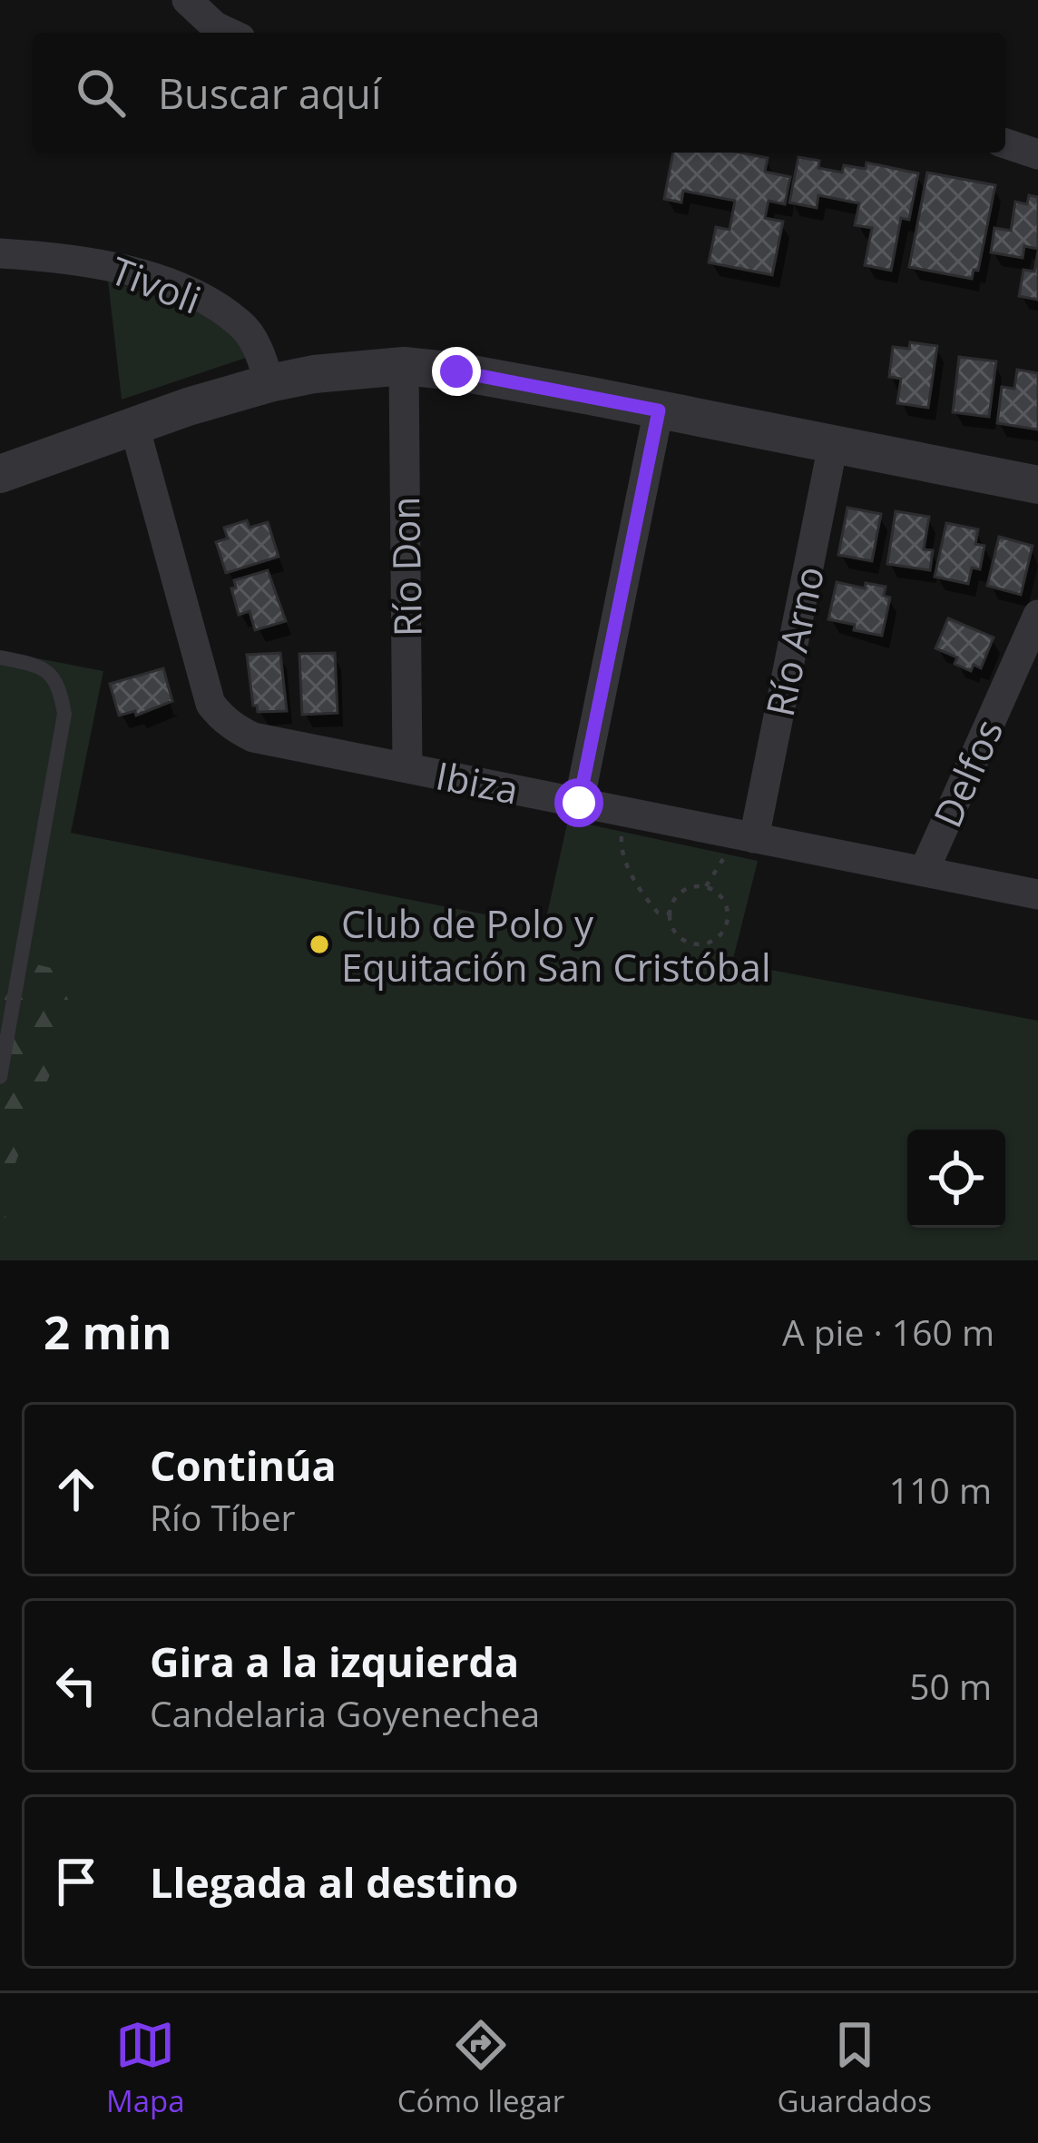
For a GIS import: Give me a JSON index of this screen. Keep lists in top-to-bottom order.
{
  "streets": {
    "street": [
      "Tivoli",
      "Río Don",
      "Río Arno",
      "Delfos",
      "Ibiza"
    ]
  },
  "crossings": [
    ["Río Don", "Ibiza"],
    ["Río Arno", "Ibiza"],
    ["Delfos", "Ibiza"]
  ],
  "places": ["Club de Polo y Equitación San Cristóbal"],
  "page": {
    "search": "Buscar aquí",
    "heading": ["2 min", "A pie · 160 m"],
    "list": [
      ["Continúa", "Río Tíber", "110 m"],
      ["Gira a la izquierda", "Candelaria Goyenechea", "50 m"],
      "Llegada al destino"
    ],
    "nav": ["Mapa", "Cómo llegar", "Guardados"]
  }
}
